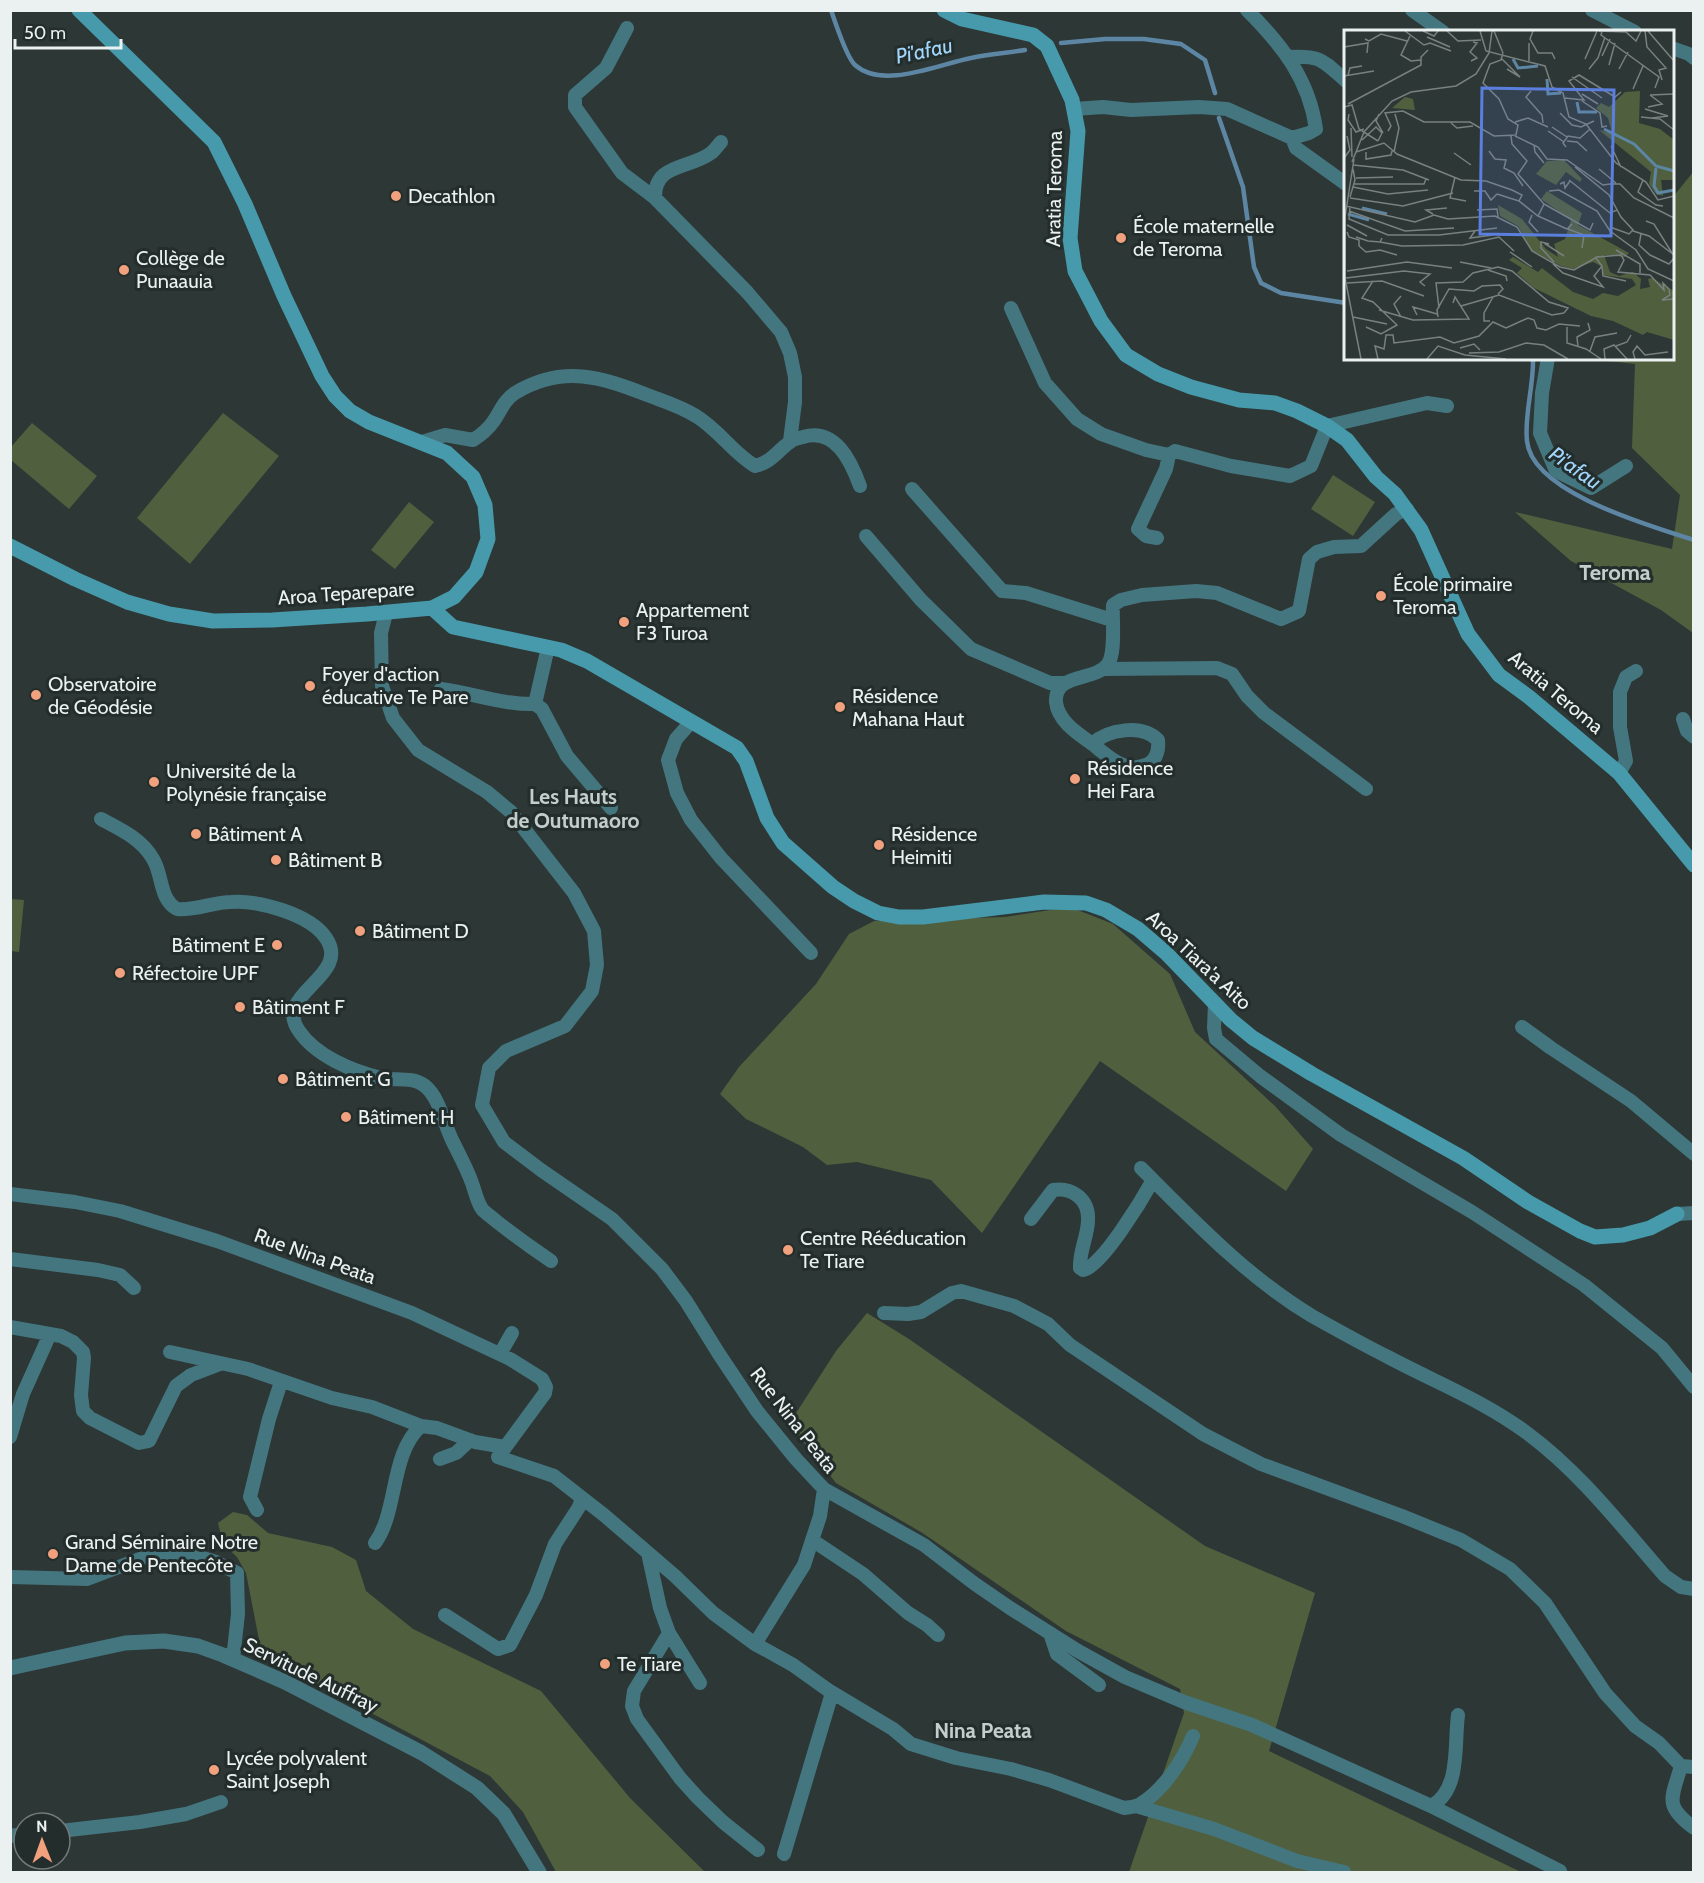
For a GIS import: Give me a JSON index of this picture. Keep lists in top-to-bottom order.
{
  "streets": {
    "main road": ["Aratia Teroma", "Aroa Teparepare", "Aroa Tiara'a Aito"],
    "street": ["Rue Nina Peata", "Servitude Auffray"]
  },
  "crossings": [
    ["Aroa Teparepare", "Aroa Tiara'a Aito"],
    ["Aroa Teparepare", "Rue Nina Peata"]
  ],
  "districts": ["Teroma", "Les Hauts de Outumaoro", "Nina Peata"],
  "water": ["Pi'afau"],
  "places": [
    "Decathlon",
    "École maternelle de Teroma",
    "Collège de Punaauia",
    "École primaire Teroma",
    "Appartement F3 Turoa",
    "Foyer d'action éducative Te Pare",
    "Observatoire de Géodésie",
    "Résidence Mahana Haut",
    "Résidence Hei Fara",
    "Université de la Polynésie française",
    "Bâtiment A",
    "Résidence Heimiti",
    "Bâtiment B",
    "Bâtiment D",
    "Bâtiment E",
    "Réfectoire UPF",
    "Bâtiment F",
    "Bâtiment G",
    "Bâtiment H",
    "Centre Rééducation Te Tiare",
    "Grand Séminaire Notre Dame de Pentecôte",
    "Te Tiare",
    "Lycée polyvalent Saint Joseph"
  ],
  "scale_bar": "50 m",
  "north": "top"
}
